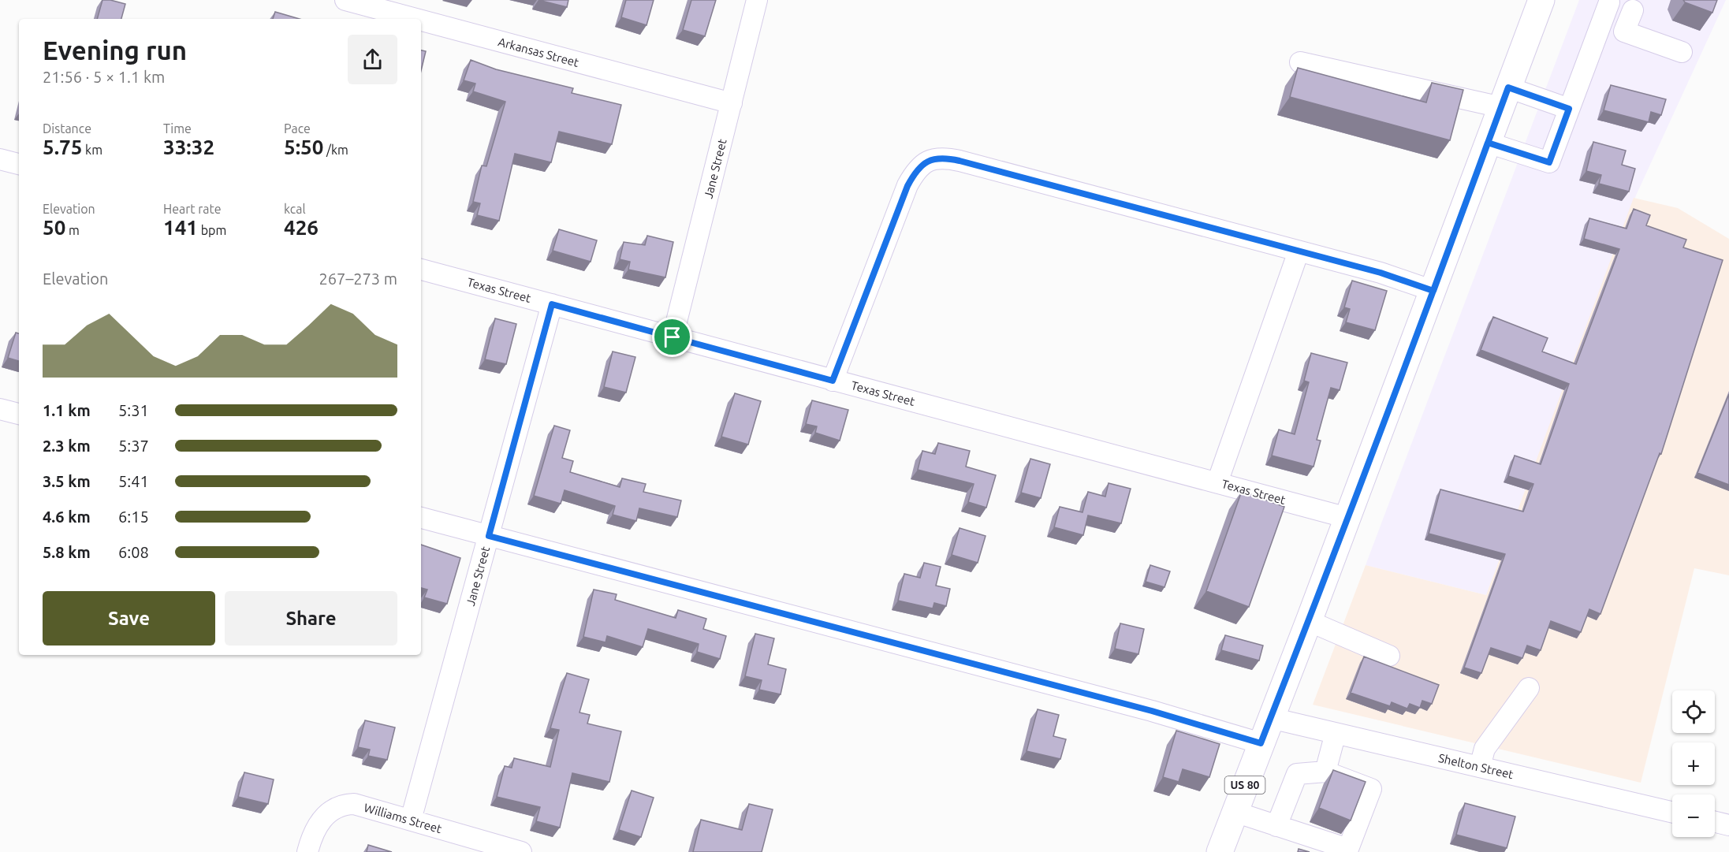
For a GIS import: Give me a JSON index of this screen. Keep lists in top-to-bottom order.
{
  "streets": {
    "main road": ["US 80"],
    "street": [
      "Arkansas Street",
      "Jane Street",
      "Texas Street",
      "Shelton Street",
      "Williams Street"
    ]
  },
  "crossings": [
    ["Arkansas Street", "Jane Street"],
    ["Jane Street", "Texas Street"],
    ["Jane Street", "Williams Street"],
    ["Texas Street", "US 80"],
    ["Shelton Street", "US 80"]
  ],
  "page": {
    "heading": ["Evening run", "21:56 · 5 × 1.1 km"],
    "stats": [
      ["Distance", "5.75 km"],
      ["Time", "33:32"],
      ["Pace", "5:50 /km"],
      ["Elevation", "50 m"],
      ["Heart rate", "141 bpm"],
      ["kcal", "426"]
    ],
    "chart": ["Elevation", "267–273 m"],
    "list": [
      {
        "name": "1.1 km",
        "note": "5:31"
      },
      {
        "name": "2.3 km",
        "note": "5:37"
      },
      {
        "name": "3.5 km",
        "note": "5:41"
      },
      {
        "name": "4.6 km",
        "note": "6:15"
      },
      {
        "name": "5.8 km",
        "note": "6:08"
      }
    ],
    "buttons": ["Save", "Share"],
    "map_buttons": ["+", "−"]
  }
}
